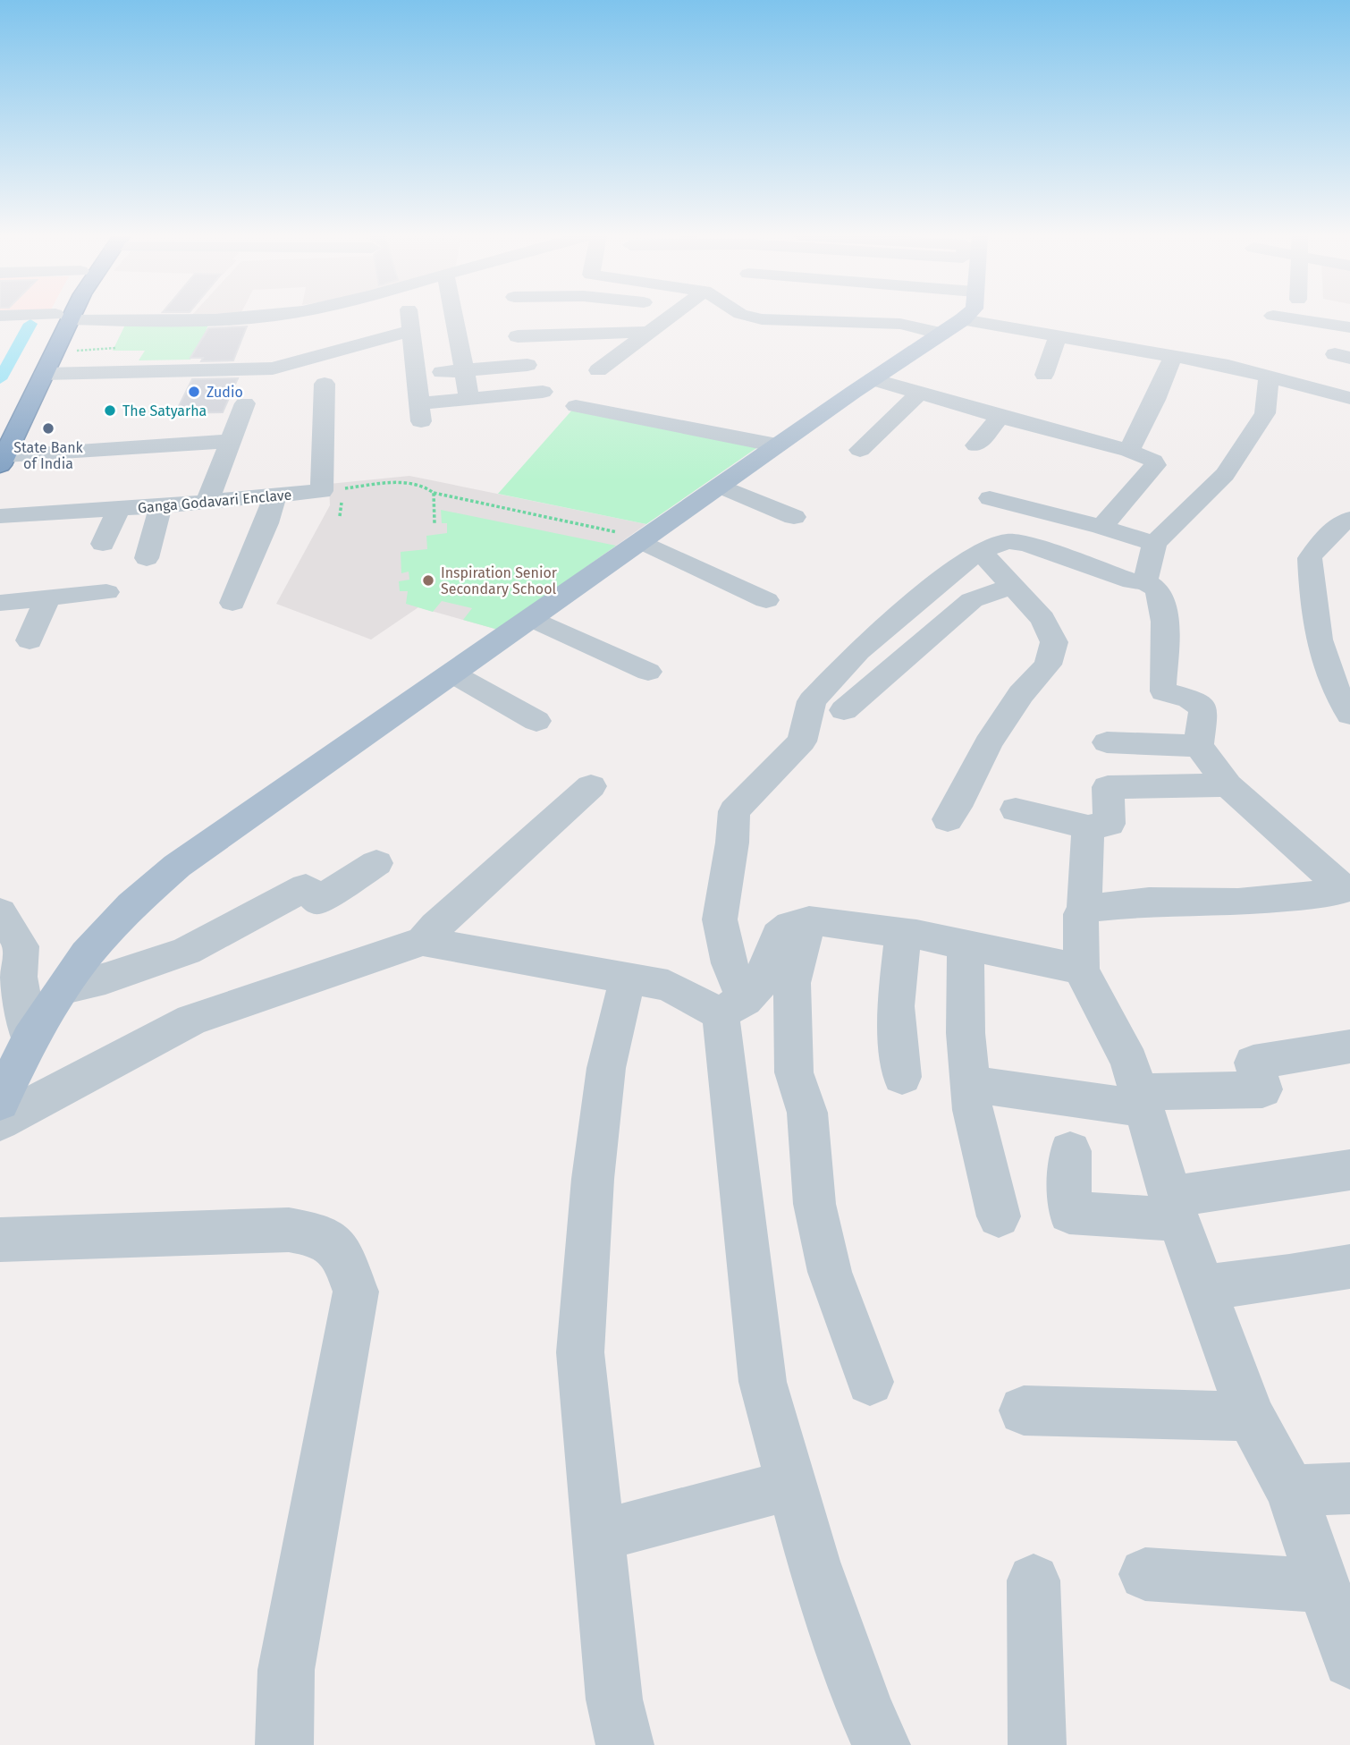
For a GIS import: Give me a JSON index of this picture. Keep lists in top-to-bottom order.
{
  "streets": {
    "street": ["Ganga Godavari Enclave"]
  },
  "places": [
    "Zudio",
    "The Satyarha",
    "State Bank of India",
    "Inspiration Senior Secondary School"
  ]
}
